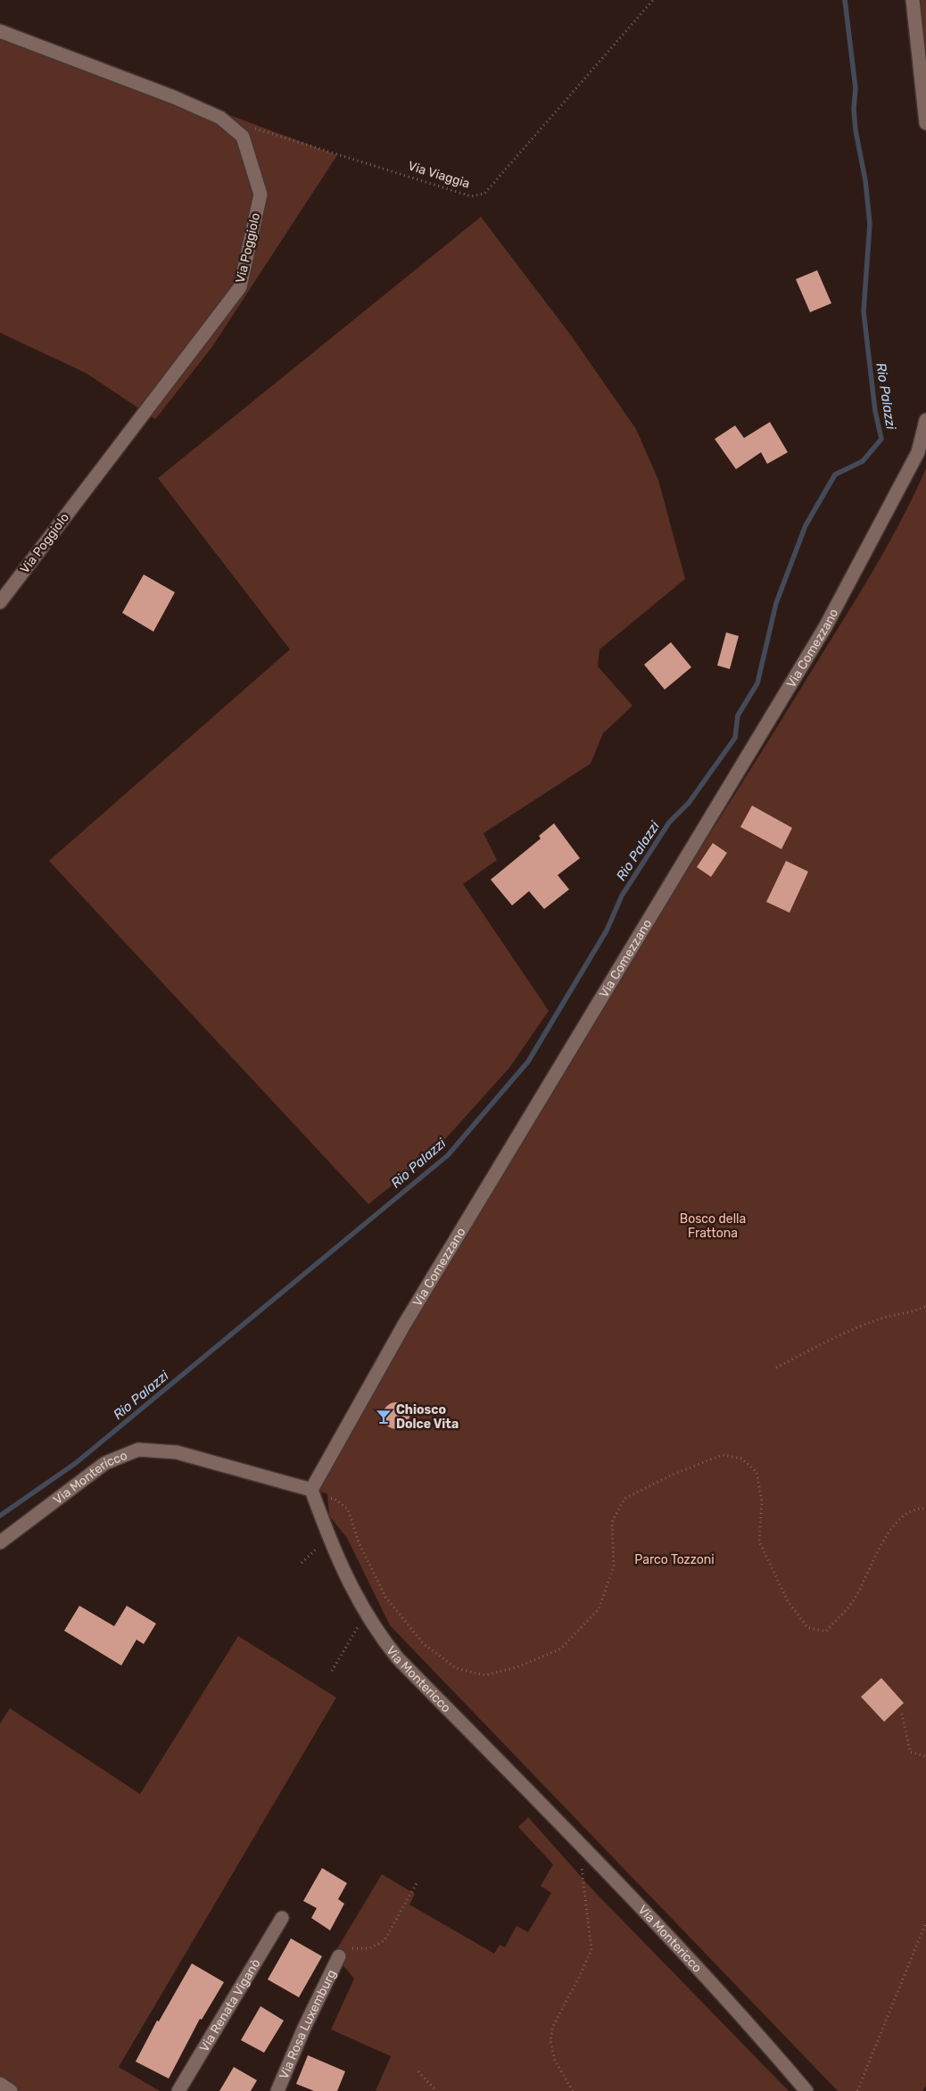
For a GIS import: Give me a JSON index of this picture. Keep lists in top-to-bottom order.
{
  "streets": {
    "street": [
      "Via Poggiolo",
      "Via Comezzano",
      "Via Montericco",
      "Via Renata Viganò",
      "Via Rosa Luxemburg"
    ],
    "path": ["Via Viaggia"]
  },
  "crossings": [
    ["Via Comezzano", "Via Montericco"]
  ],
  "water": ["Rio Palazzi"],
  "parks": ["Bosco della Frattona", "Parco Tozzoni"],
  "places": {
    "bar": ["Chiosco Dolce Vita"]
  }
}
